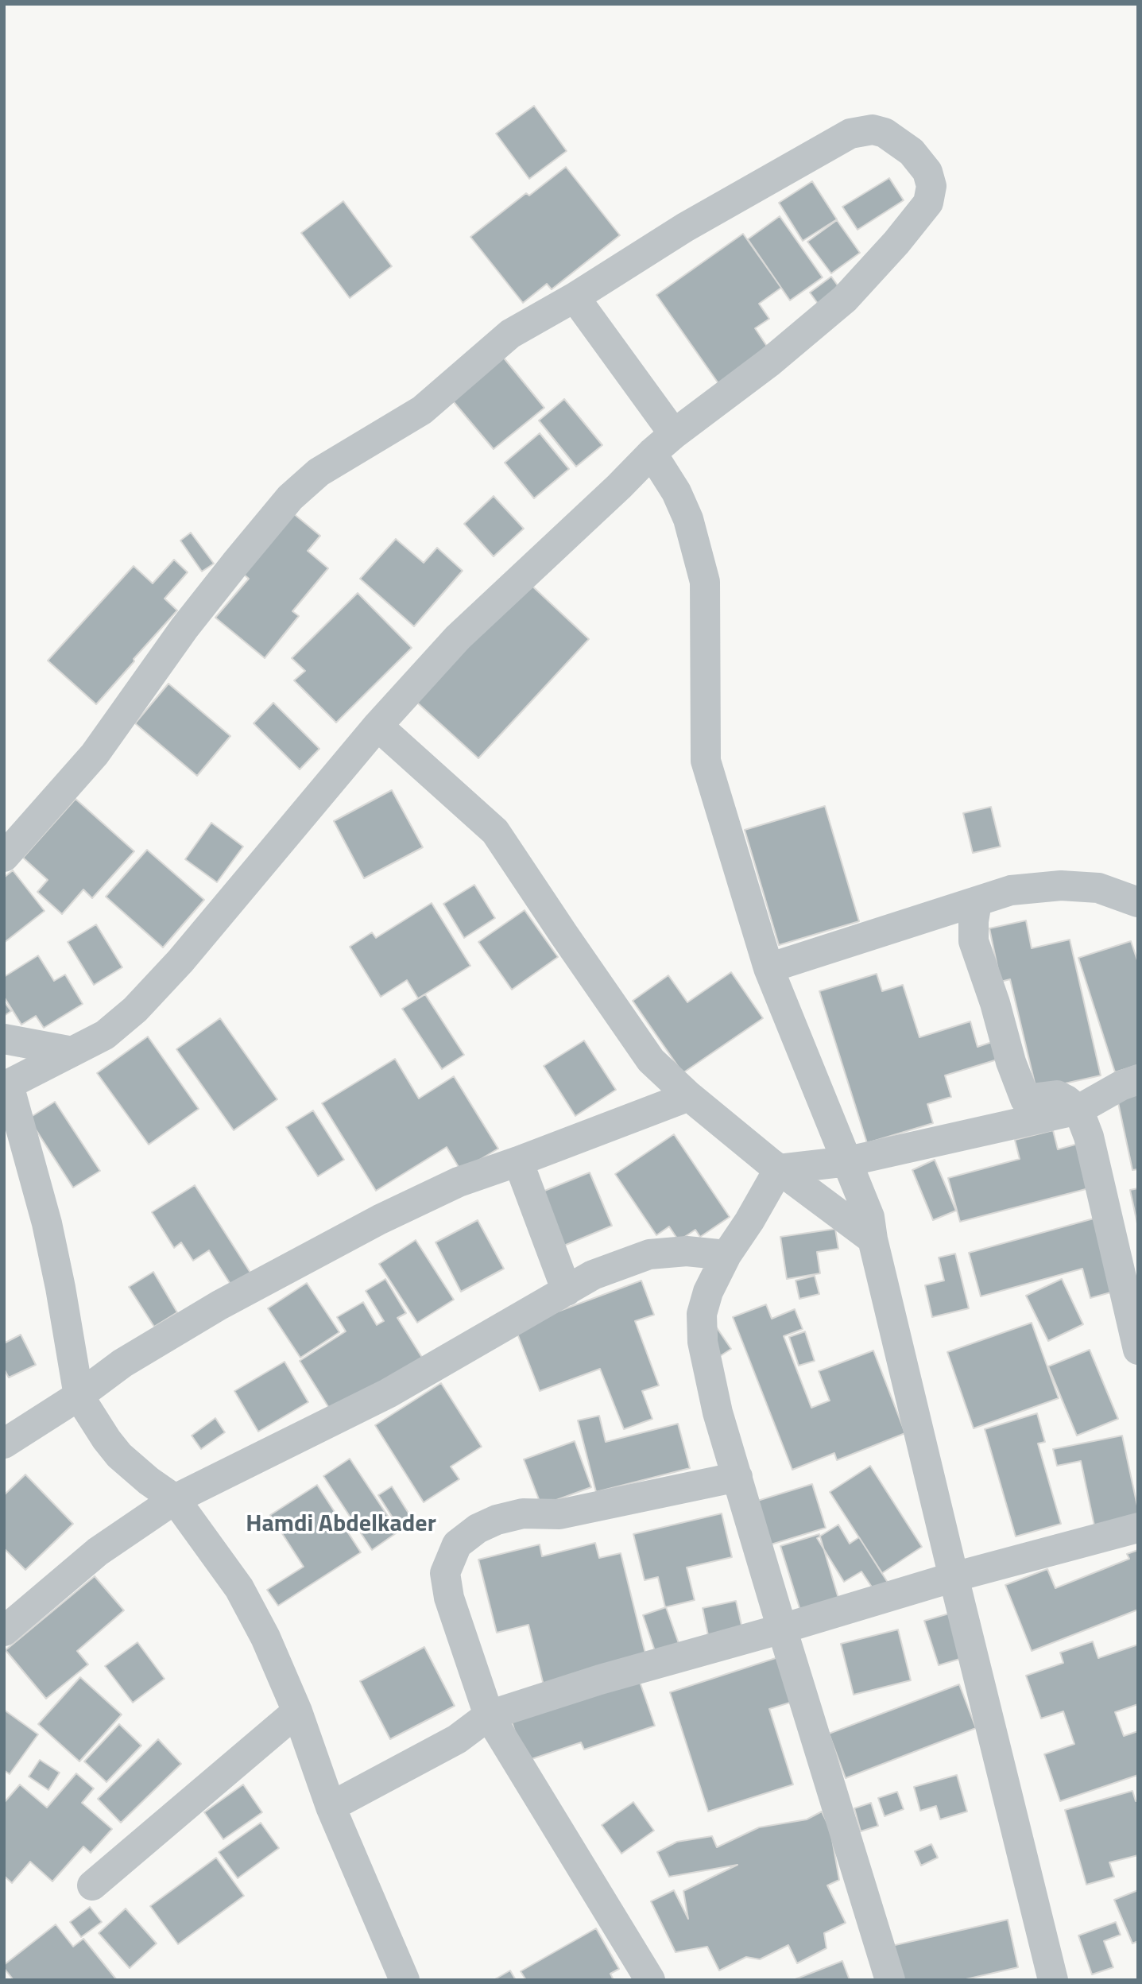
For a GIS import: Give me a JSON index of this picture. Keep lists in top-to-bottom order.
{
  "districts": ["Hamdi Abdelkader"]
}
